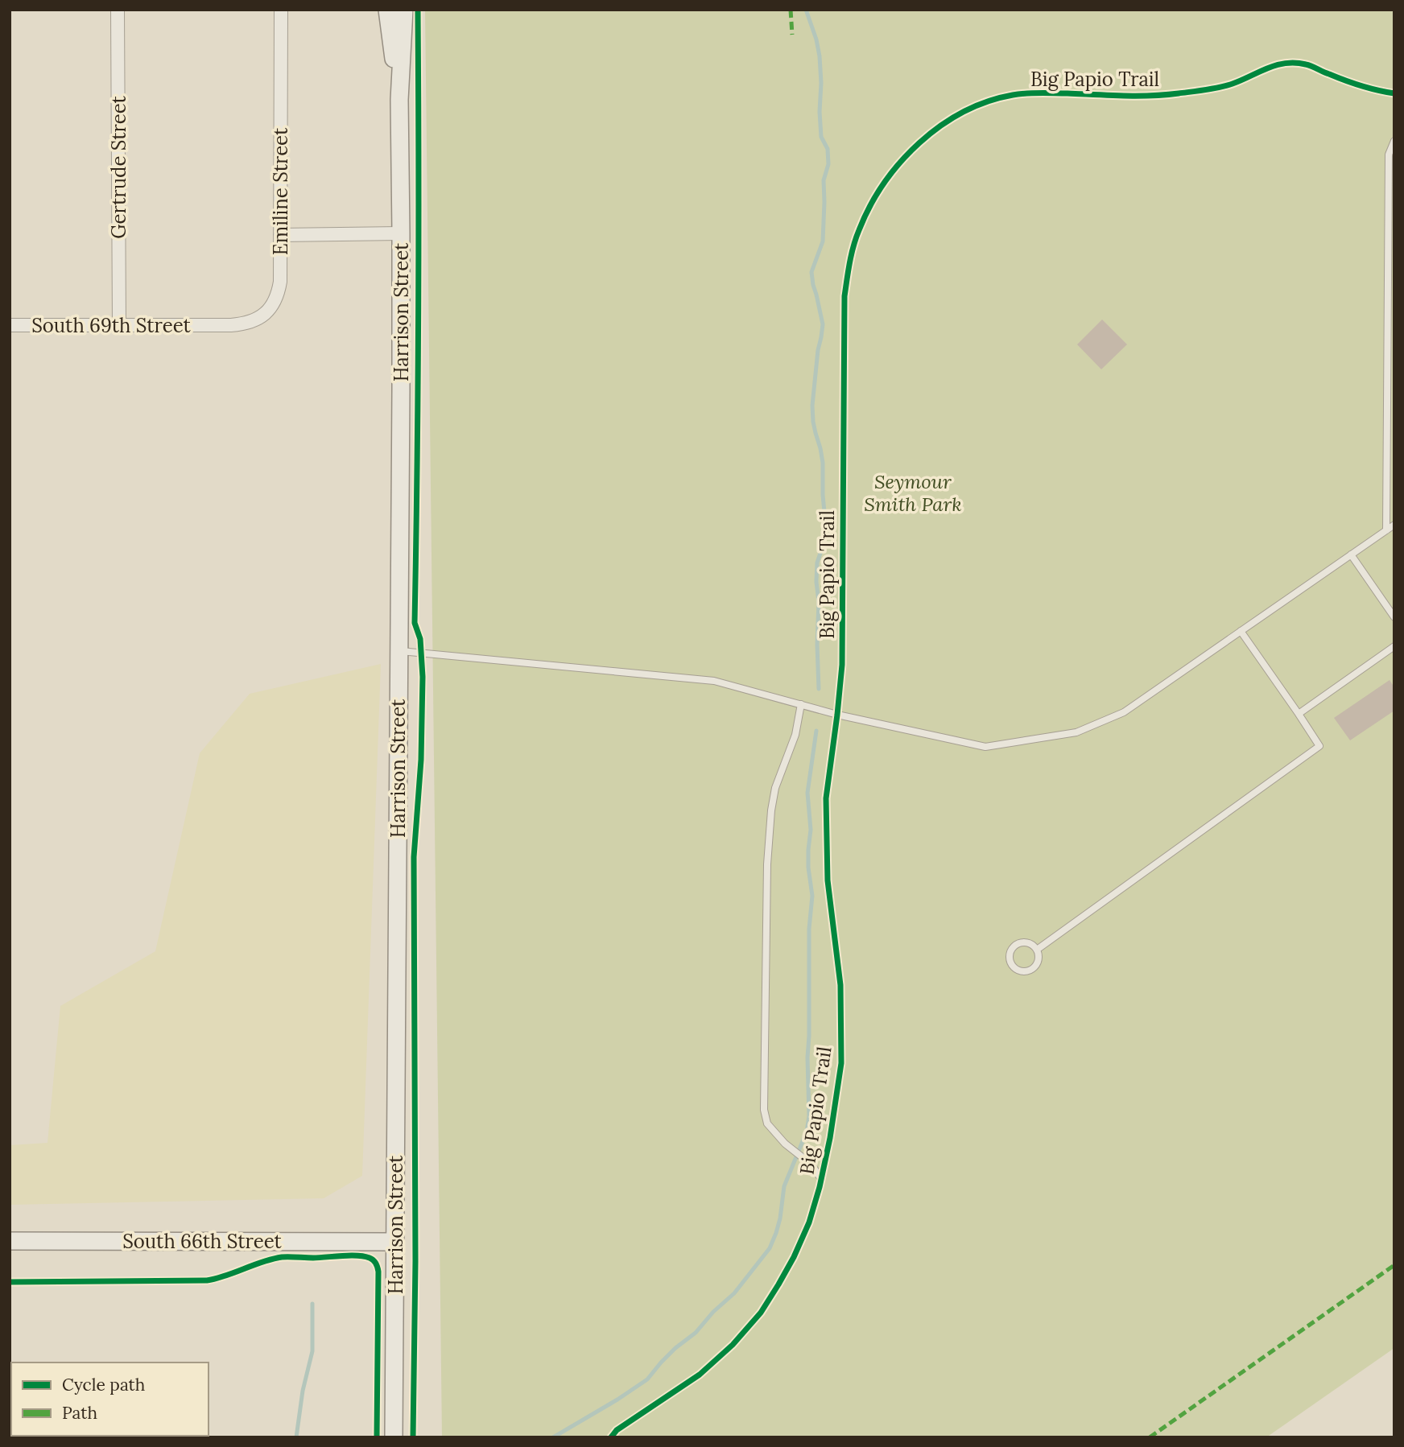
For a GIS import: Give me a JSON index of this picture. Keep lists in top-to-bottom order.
{
  "streets": {
    "main road": ["Harrison Street", "South 66th Street"],
    "street": ["Gertrude Street", "Emiline Street", "South 69th Street"],
    "cycle path": ["Big Papio Trail"]
  },
  "crossings": [
    ["Gertrude Street", "South 69th Street"],
    ["Emiline Street", "South 69th Street"],
    ["Harrison Street", "South 66th Street"]
  ],
  "parks": ["Seymour Smith Park"],
  "legend": ["Cycle path", "Path"]
}
